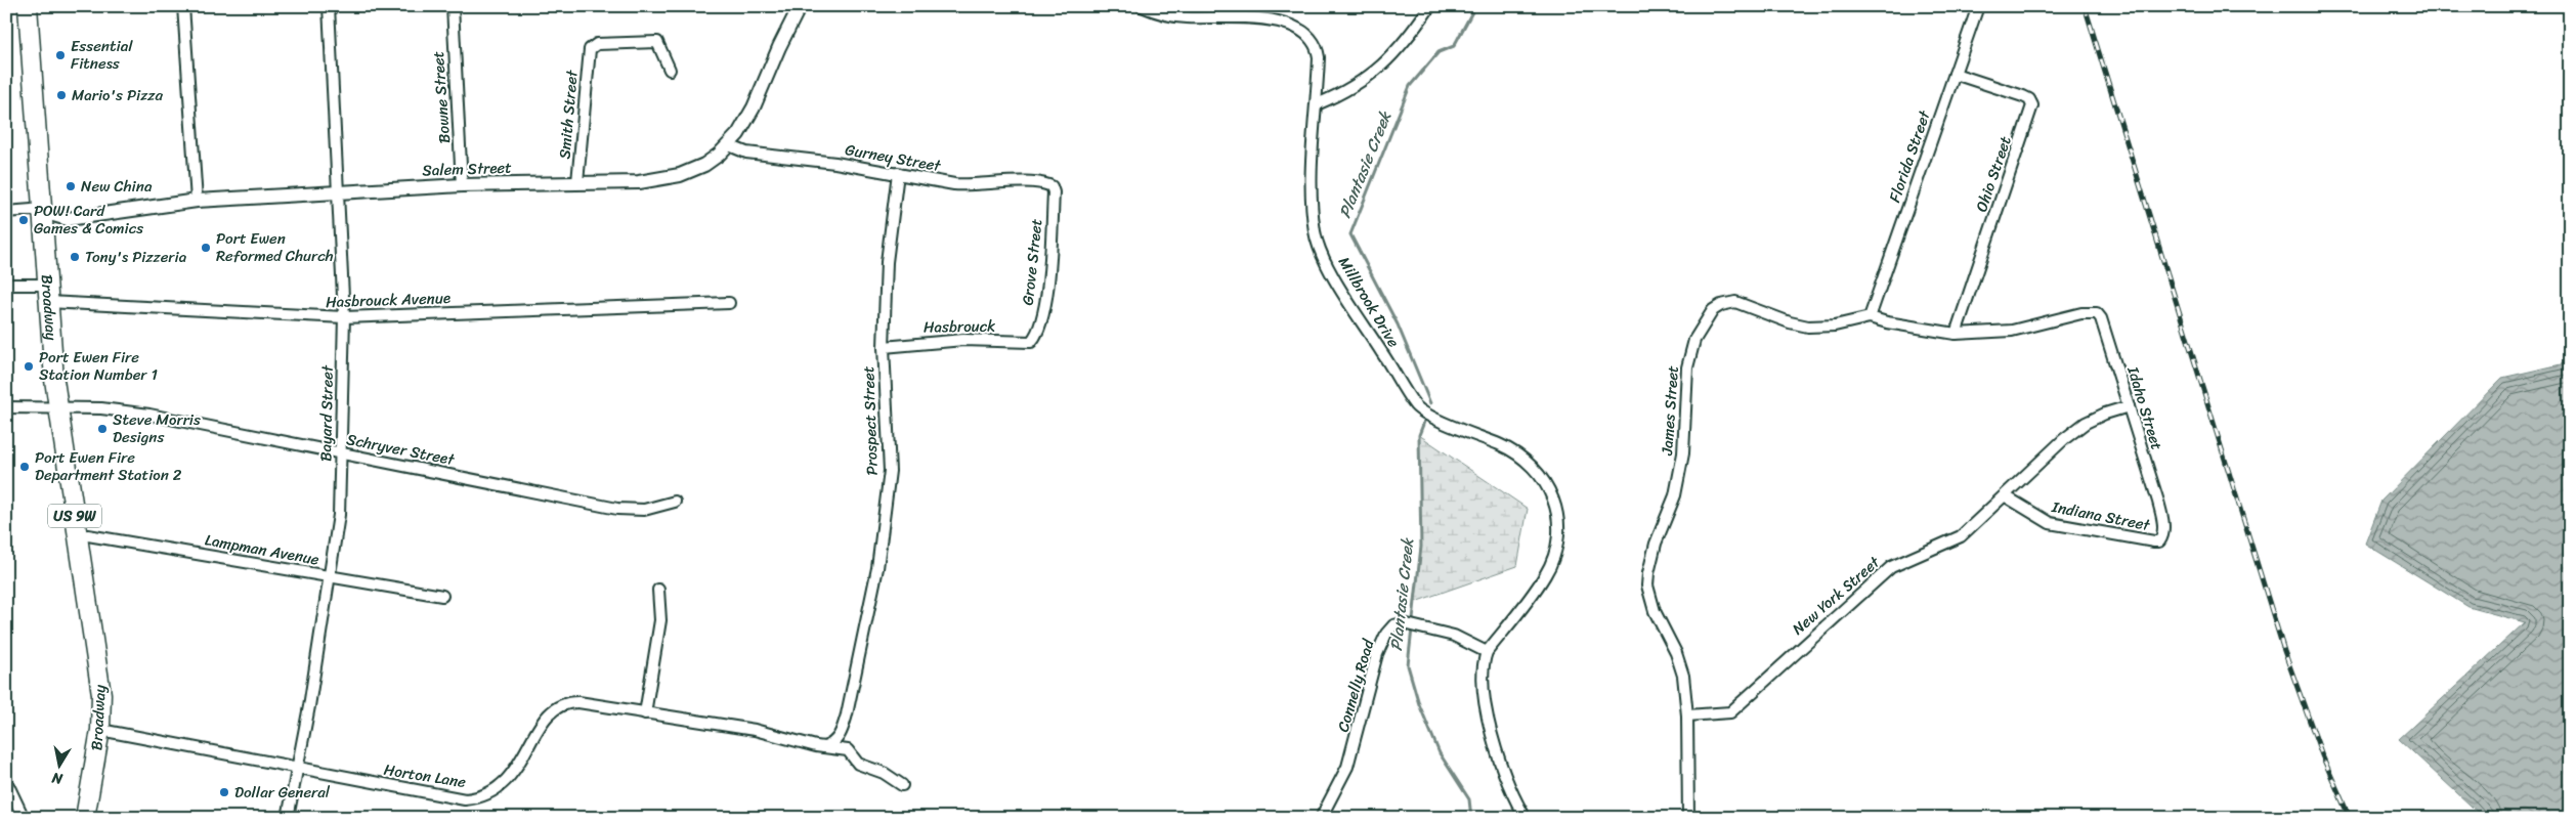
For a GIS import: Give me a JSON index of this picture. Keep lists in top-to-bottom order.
{
  "streets": {
    "highway": ["Broadway", "US 9W"],
    "street": [
      "Bowne Street",
      "Smith Street",
      "Florida Street",
      "Gurney Street",
      "Salem Street",
      "Ohio Street",
      "Grove Street",
      "Hasbrouck Avenue",
      "Millbrook Drive",
      "Hasbrouck",
      "Idaho Street",
      "James Street",
      "Bayard Street",
      "Prospect Street",
      "Schryver Street",
      "Indiana Street",
      "Lampman Avenue",
      "New York Street",
      "Connelly Road",
      "Horton Lane"
    ]
  },
  "crossings": [
    ["Bowne Street", "Salem Street"],
    ["Smith Street", "Salem Street"],
    ["Florida Street", "Ohio Street"],
    ["Florida Street", "James Street"],
    ["Gurney Street", "Salem Street"],
    ["Gurney Street", "Grove Street"],
    ["Gurney Street", "Prospect Street"],
    ["Salem Street", "Broadway"],
    ["Salem Street", "Bayard Street"],
    ["Ohio Street", "James Street"],
    ["Grove Street", "Hasbrouck"],
    ["Hasbrouck Avenue", "Broadway"],
    ["Hasbrouck Avenue", "Bayard Street"],
    ["Millbrook Drive", "Connelly Road"],
    ["Broadway", "Schryver Street"],
    ["Broadway", "Lampman Avenue"],
    ["Broadway", "Horton Lane"],
    ["Hasbrouck", "Prospect Street"],
    ["Idaho Street", "James Street"],
    ["Idaho Street", "Indiana Street"],
    ["Idaho Street", "New York Street"],
    ["James Street", "New York Street"],
    ["Bayard Street", "Schryver Street"],
    ["Bayard Street", "Lampman Avenue"],
    ["Bayard Street", "Horton Lane"],
    ["Prospect Street", "Horton Lane"],
    ["Indiana Street", "New York Street"]
  ],
  "water": ["Plantasie Creek"],
  "places": [
    "Essential Fitness",
    "Mario's Pizza",
    "New China",
    "POW! Card Games & Comics",
    "Port Ewen Reformed Church",
    "Tony's Pizzeria",
    "Port Ewen Fire Station Number 1",
    "Steve Morris Designs",
    "Port Ewen Fire Department Station 2",
    "Dollar General"
  ],
  "north": "bottom"
}
